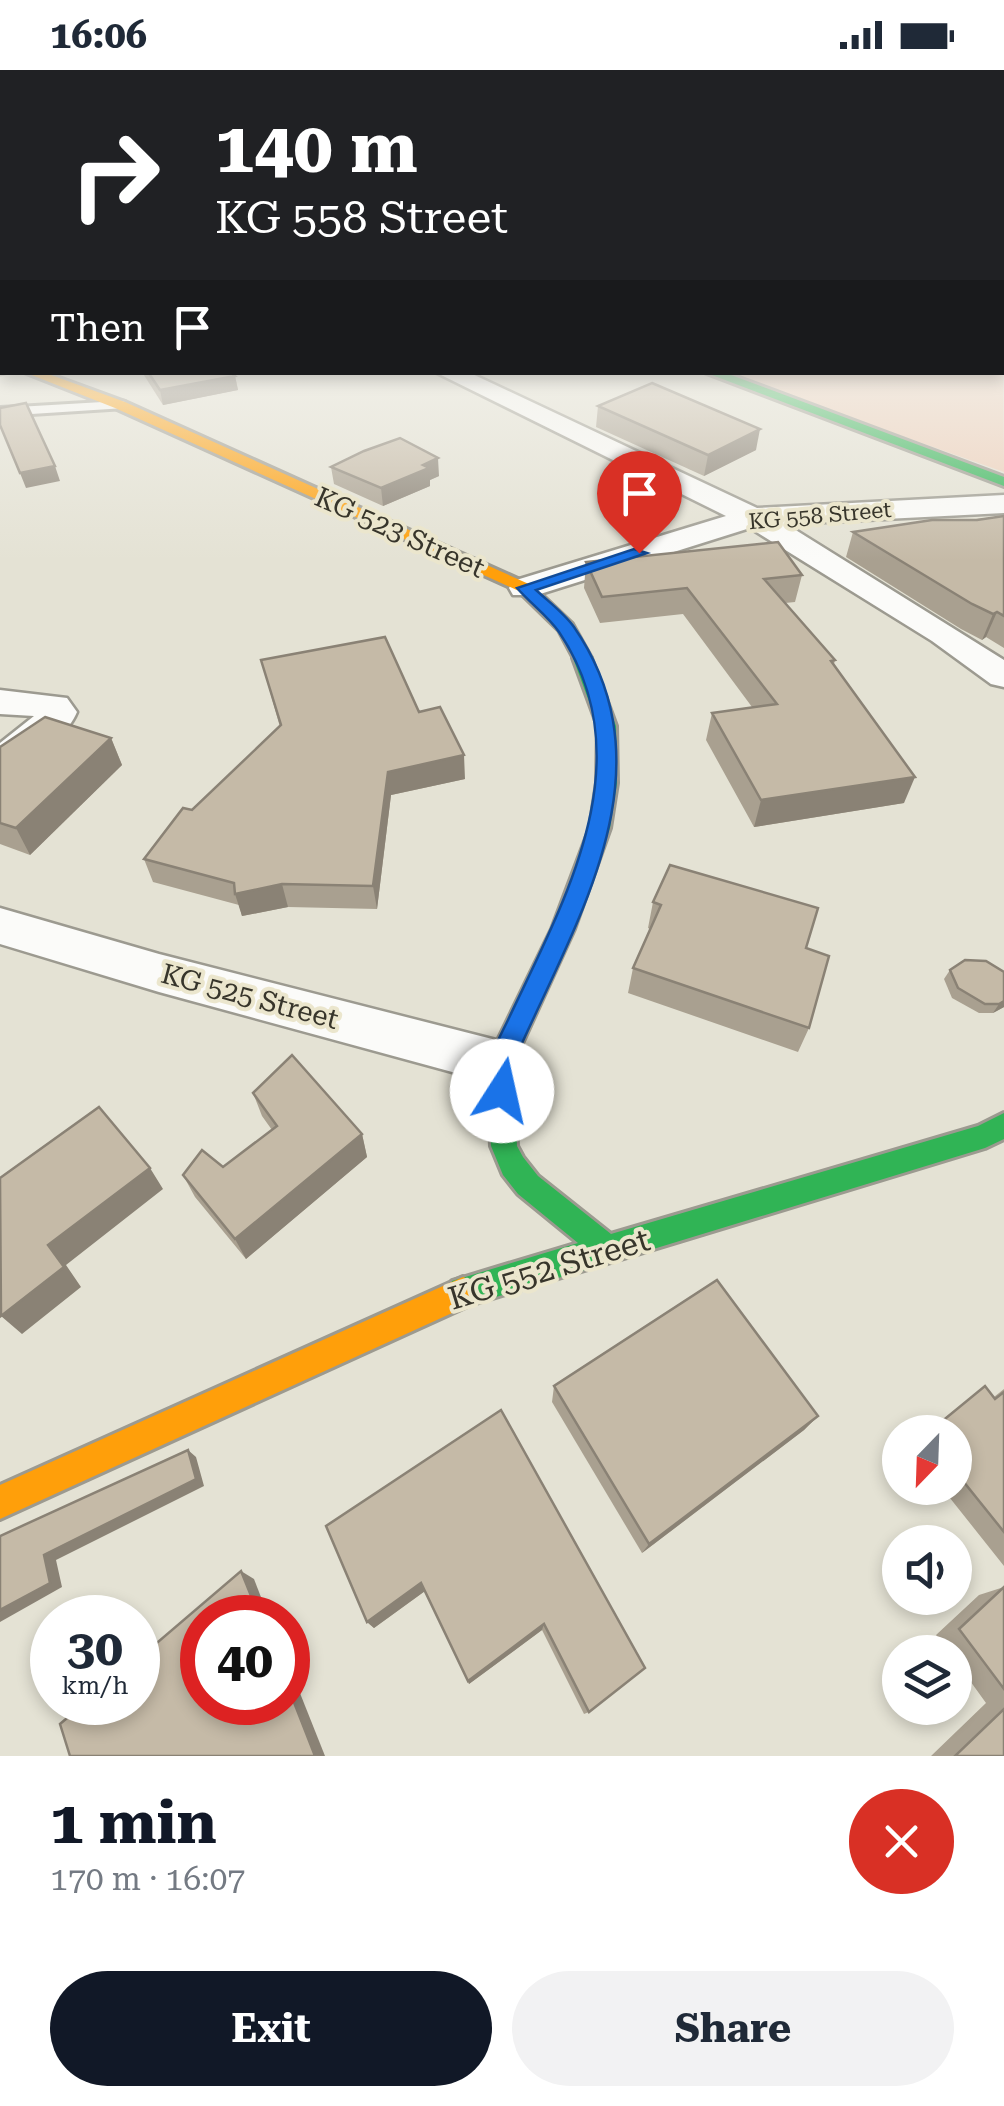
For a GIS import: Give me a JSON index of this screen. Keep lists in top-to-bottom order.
{
  "streets": {
    "street": [
      "KG 558 Street",
      "KG 523 Street",
      "KG 525 Street",
      "KG 552 Street"
    ]
  },
  "crossings": [
    ["KG 558 Street", "KG 523 Street"],
    ["KG 523 Street", "KG 525 Street"],
    ["KG 523 Street", "KG 552 Street"]
  ],
  "north": "bottom left",
  "page": {
    "status": "16:06",
    "turn": ["140 m", "KG 558 Street"],
    "then": "Then",
    "speed": "30 km/h",
    "limit": "40",
    "heading": ["1 min", "170 m · 16:07"],
    "buttons": ["Exit", "Share"]
  }
}
